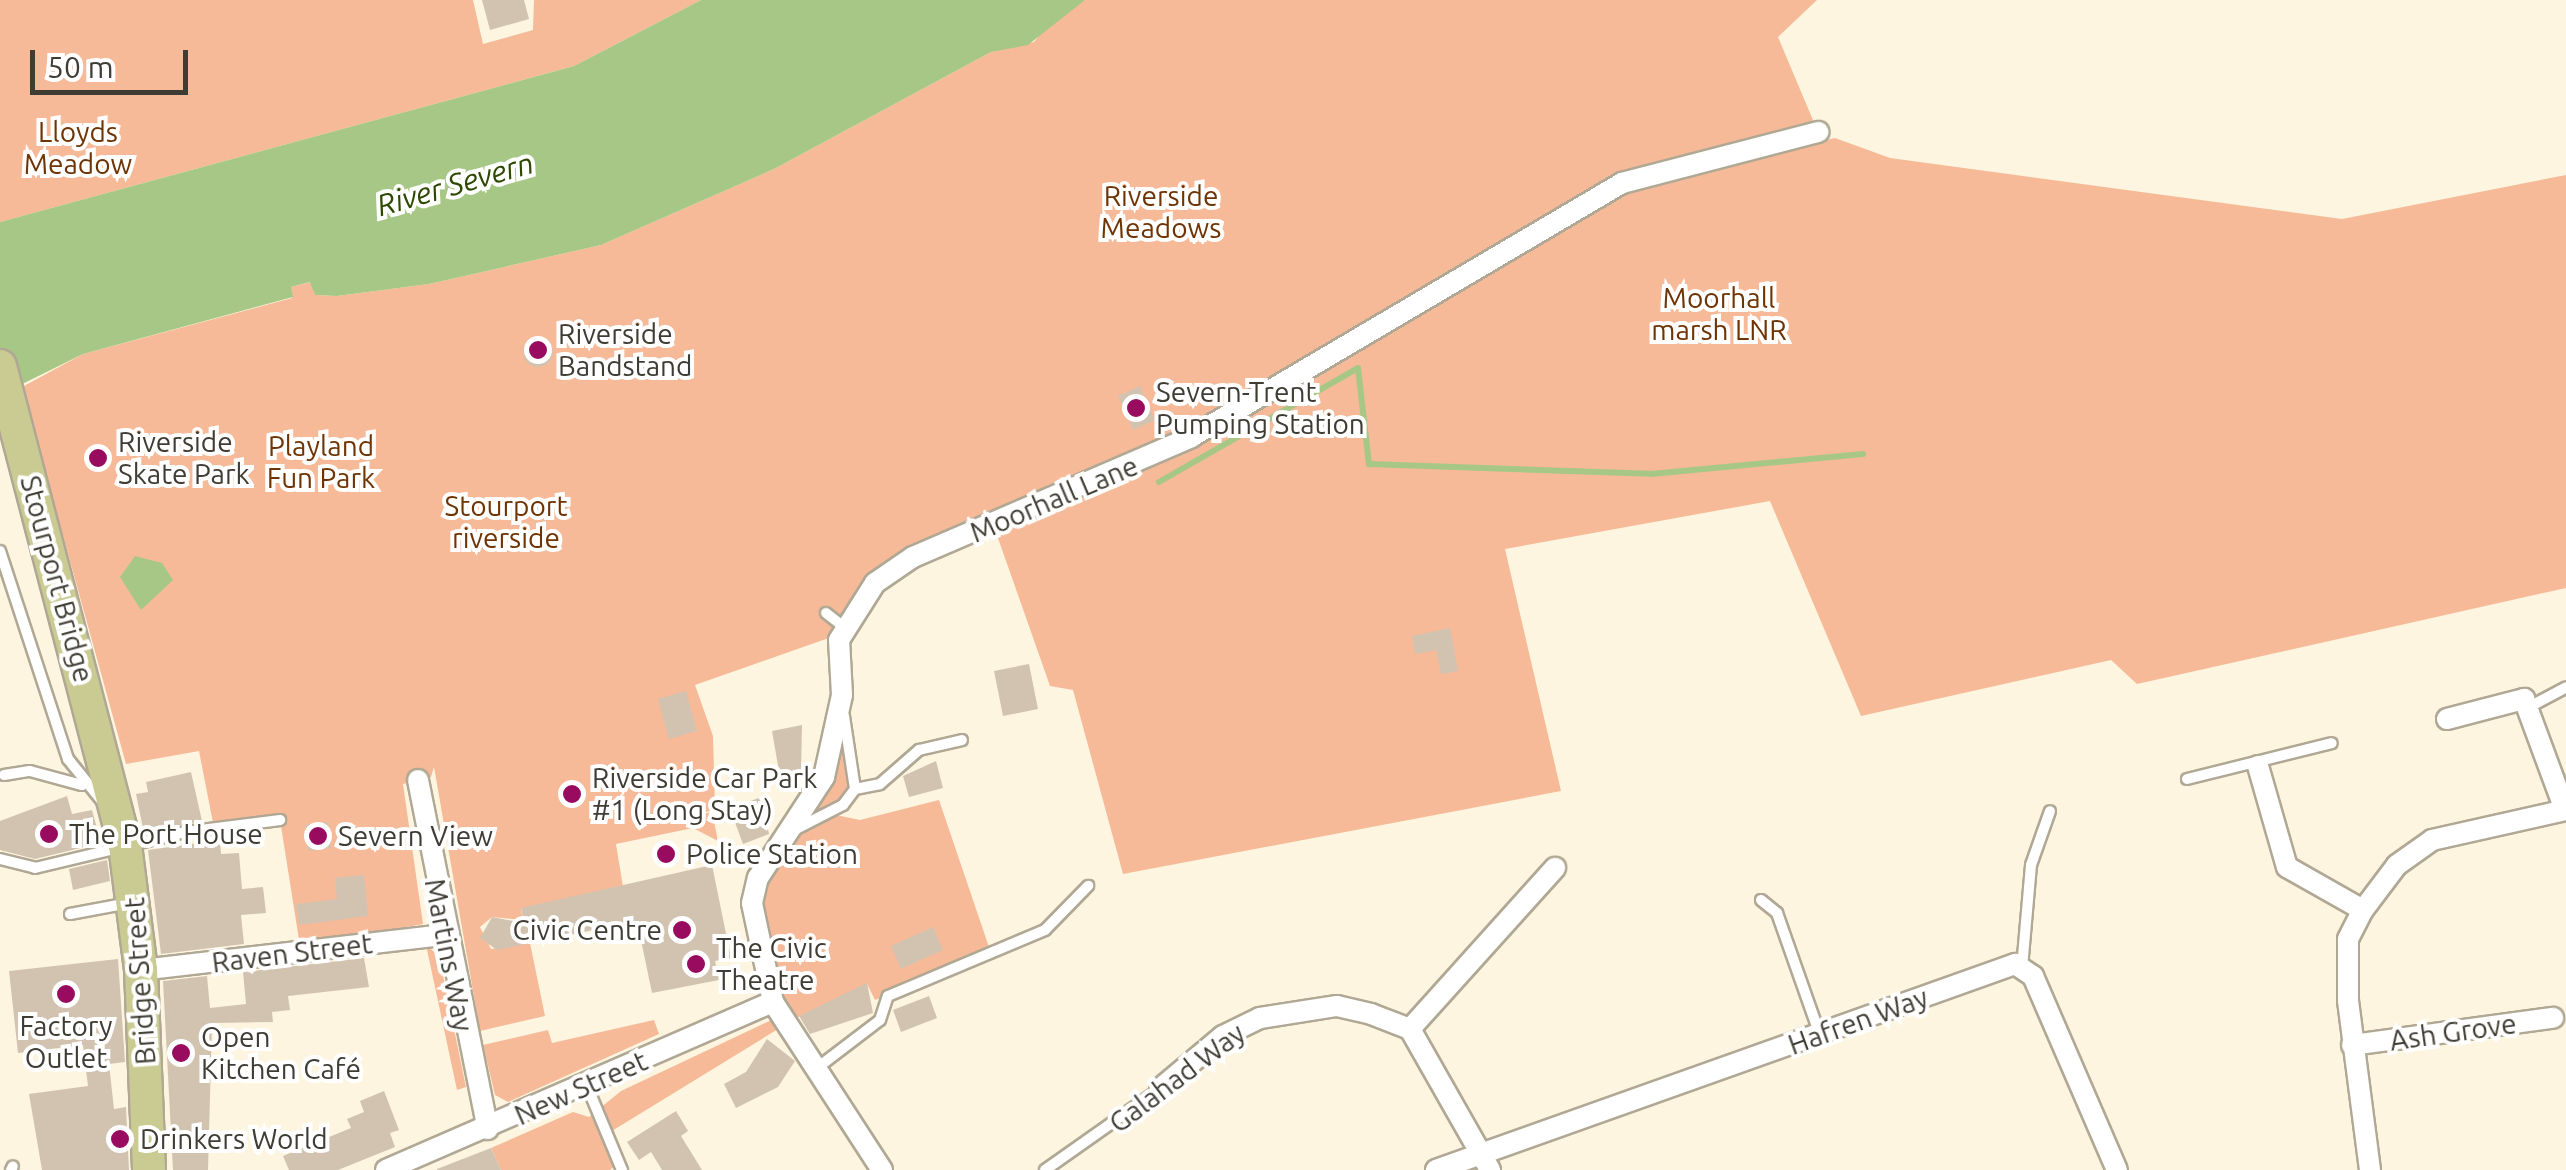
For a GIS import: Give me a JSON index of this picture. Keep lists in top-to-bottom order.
{
  "streets": {
    "main road": ["Stourport Bridge", "Bridge Street"],
    "street": [
      "Moorhall Lane",
      "Raven Street",
      "Martins Way",
      "Hafren Way",
      "Ash Grove",
      "Galahad Way",
      "New Street"
    ]
  },
  "crossings": [
    ["Stourport Bridge", "Bridge Street"],
    ["Raven Street", "Martins Way"],
    ["Raven Street", "Bridge Street"],
    ["Martins Way", "New Street"]
  ],
  "water": ["River Severn"],
  "parks": [
    "Lloyds Meadow",
    "Riverside Meadows",
    "Moorhall marsh LNR",
    "Playland Fun Park",
    "Stourport riverside"
  ],
  "places": [
    "Riverside Bandstand",
    "Severn-Trent Pumping Station",
    "Riverside Skate Park",
    "Riverside Car Park #1 (Long Stay)",
    "The Port House",
    "Severn View",
    "Police Station",
    "Civic Centre",
    "The Civic Theatre",
    "Factory Outlet",
    "Open Kitchen Café",
    "Drinkers World"
  ],
  "scale_bar": "50 m"
}
